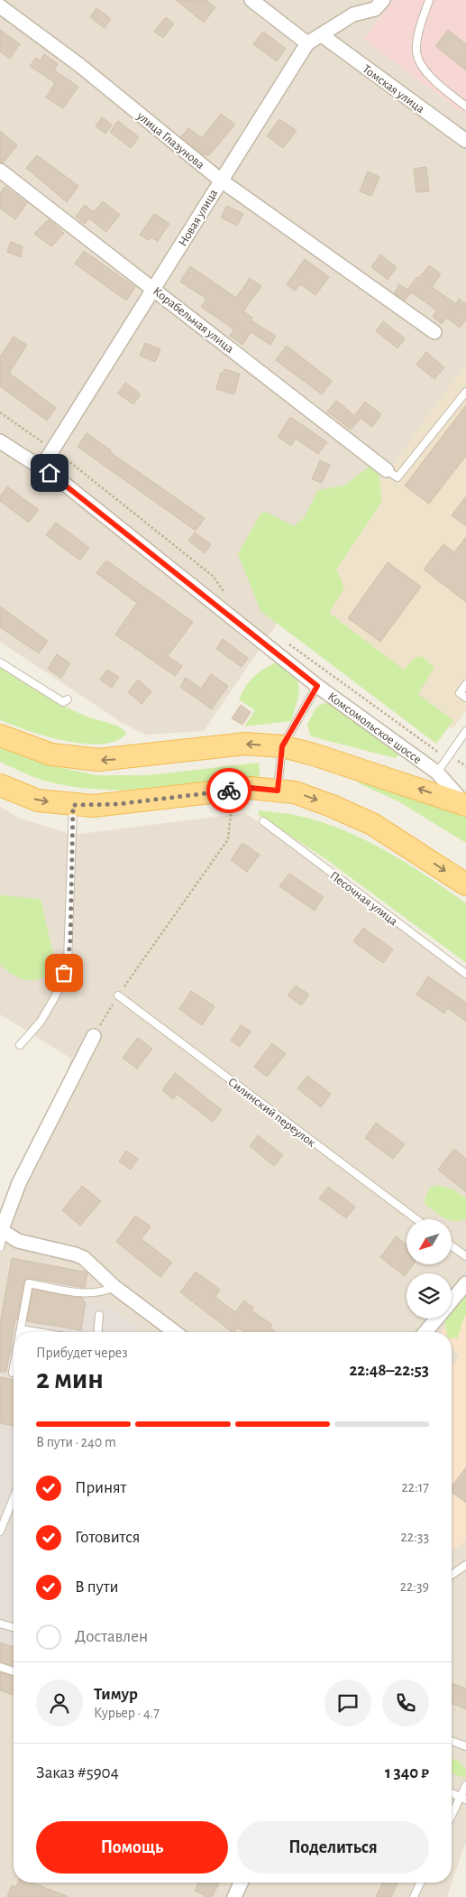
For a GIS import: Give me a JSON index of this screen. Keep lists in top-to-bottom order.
{
  "streets": {
    "main road": ["Комсомольское шоссе"],
    "street": [
      "Томская улица",
      "улица Глазунова",
      "Новая улица",
      "Корабельная улица"
    ],
    "lane": ["Песочная улица", "Силинский переулок"]
  },
  "crossings": [
    ["Томская улица", "Новая улица"],
    ["улица Глазунова", "Новая улица"],
    ["Новая улица", "Корабельная улица"],
    ["Новая улица", "Комсомольское шоссе"]
  ],
  "one_way": ["Комсомольское шоссе"],
  "north": "bottom left",
  "page": {
    "heading": ["2 мин", "Прибудет через", "22:48–22:53"],
    "panel": [
      "Тимур",
      "Курьер · 4.7",
      "Заказ #5904",
      "1 340 ₽"
    ],
    "bar": "В пути · 240 m",
    "list": [
      ["Принят", "22:17"],
      ["Готовится", "22:33"],
      ["В пути", "22:39"],
      "Доставлен"
    ],
    "buttons": ["Помощь", "Поделиться"]
  }
}
